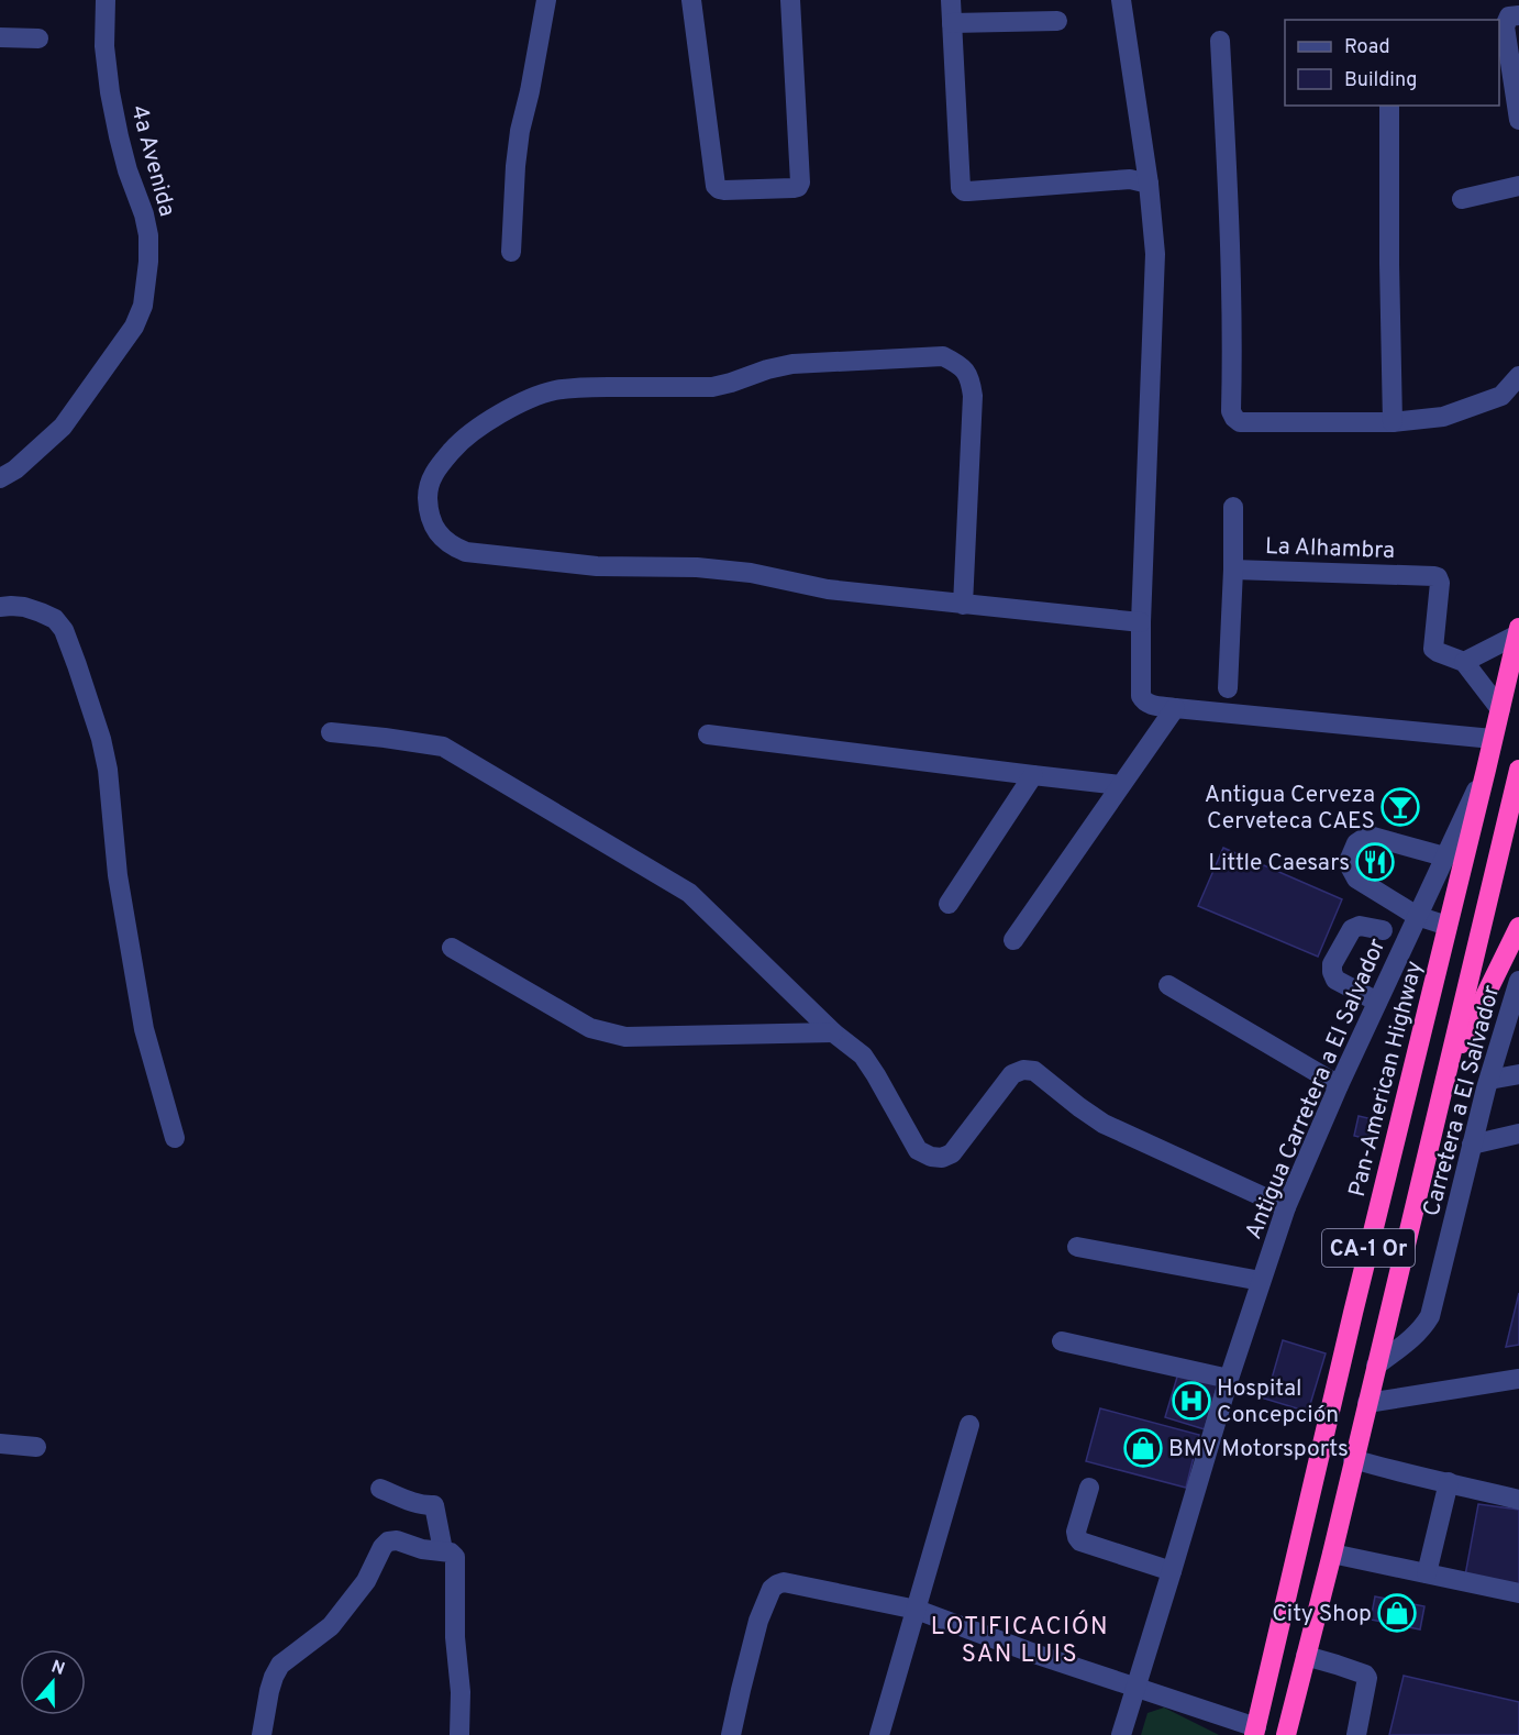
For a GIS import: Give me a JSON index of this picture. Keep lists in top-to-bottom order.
{
  "streets": {
    "highway": ["Pan-American Highway", "CA-1 Or"],
    "street": [
      "4a Avenida",
      "La Alhambra",
      "Antigua Carretera a El Salvador",
      "Carretera a El Salvador"
    ]
  },
  "crossings": [
    ["La Alhambra", "Pan-American Highway"],
    ["Pan-American Highway", "Antigua Carretera a El Salvador"],
    ["Carretera a El Salvador", "CA-1 Or"]
  ],
  "districts": ["LOTIFICACIÓN SAN LUIS"],
  "places": {
    "bar": ["Antigua Cerveza Cerveteca CAES"],
    "restaurant": ["Little Caesars"],
    "hospital": ["Hospital Concepción"],
    "shop": ["BMV Motorsports", "City Shop"]
  },
  "legend": ["Road", "Building"],
  "north": "top"
}
